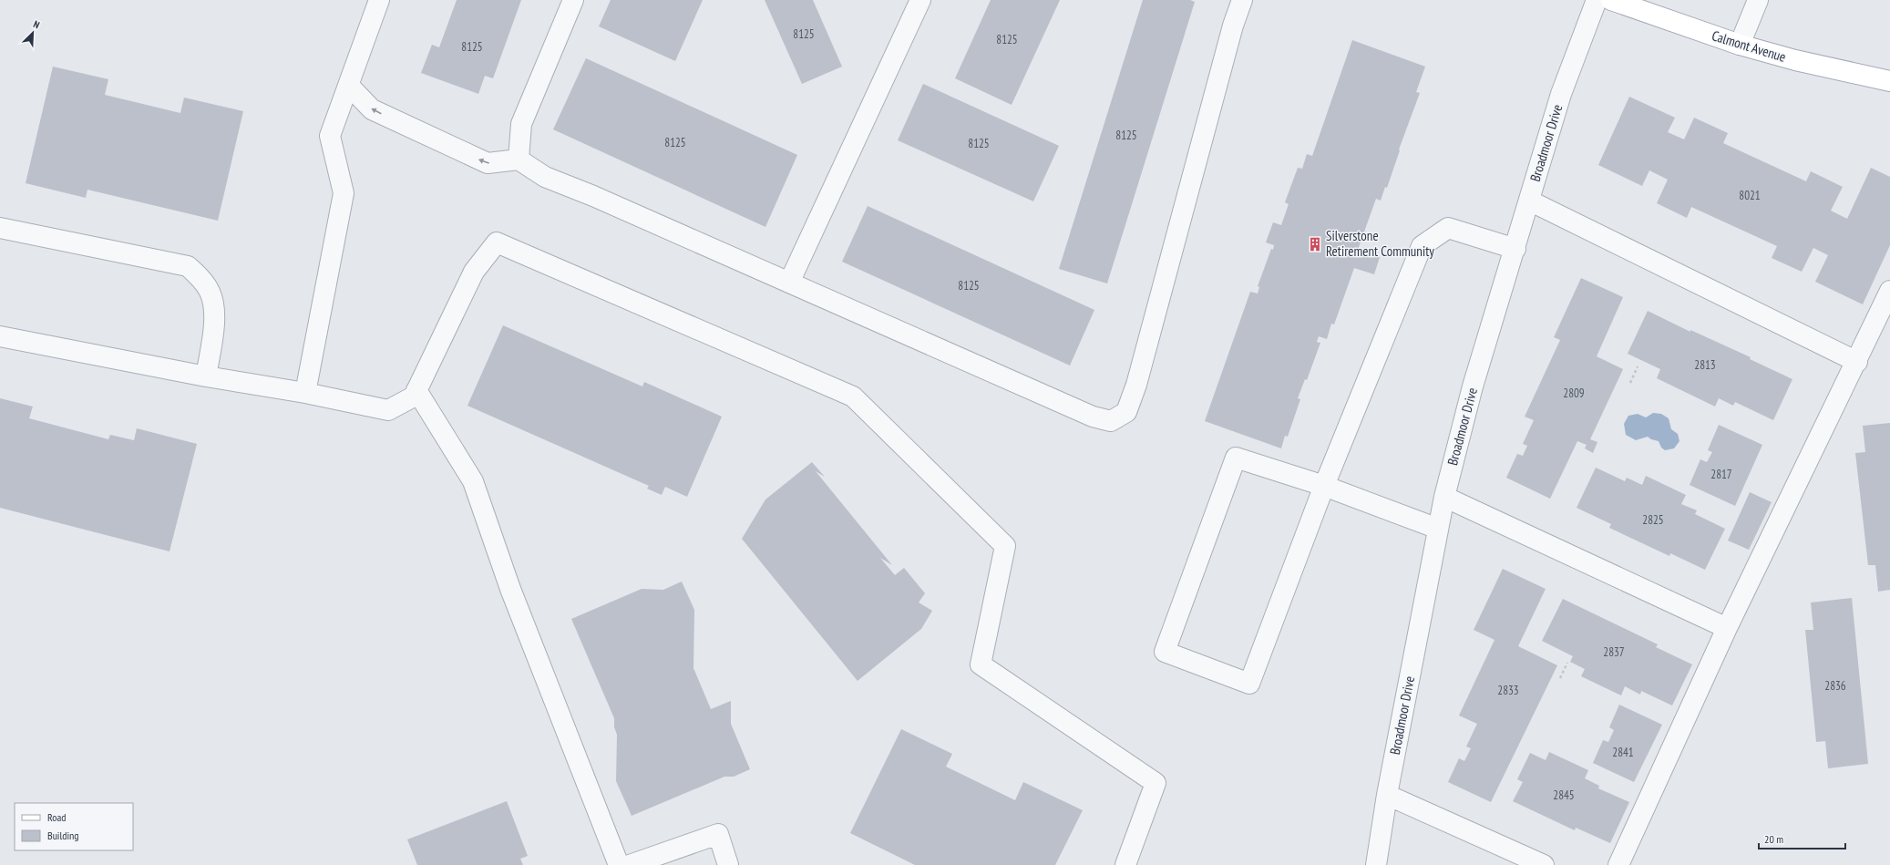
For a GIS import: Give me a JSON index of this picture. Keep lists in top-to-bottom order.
{
  "streets": {
    "main road": ["Calmont Avenue"],
    "street": ["Broadmoor Drive"]
  },
  "places": {
    "building": ["Silverstone Retirement Community"]
  },
  "house_numbers": [
    "8125",
    "8125",
    "8125",
    "8125",
    "8125",
    "8125",
    "8021",
    "8125",
    "2813",
    "2809",
    "2817",
    "2825",
    "2837",
    "2836",
    "2833",
    "2841",
    "2845"
  ],
  "legend": ["Road", "Building"],
  "scale_bar": "20 m",
  "north": "top right"
}
